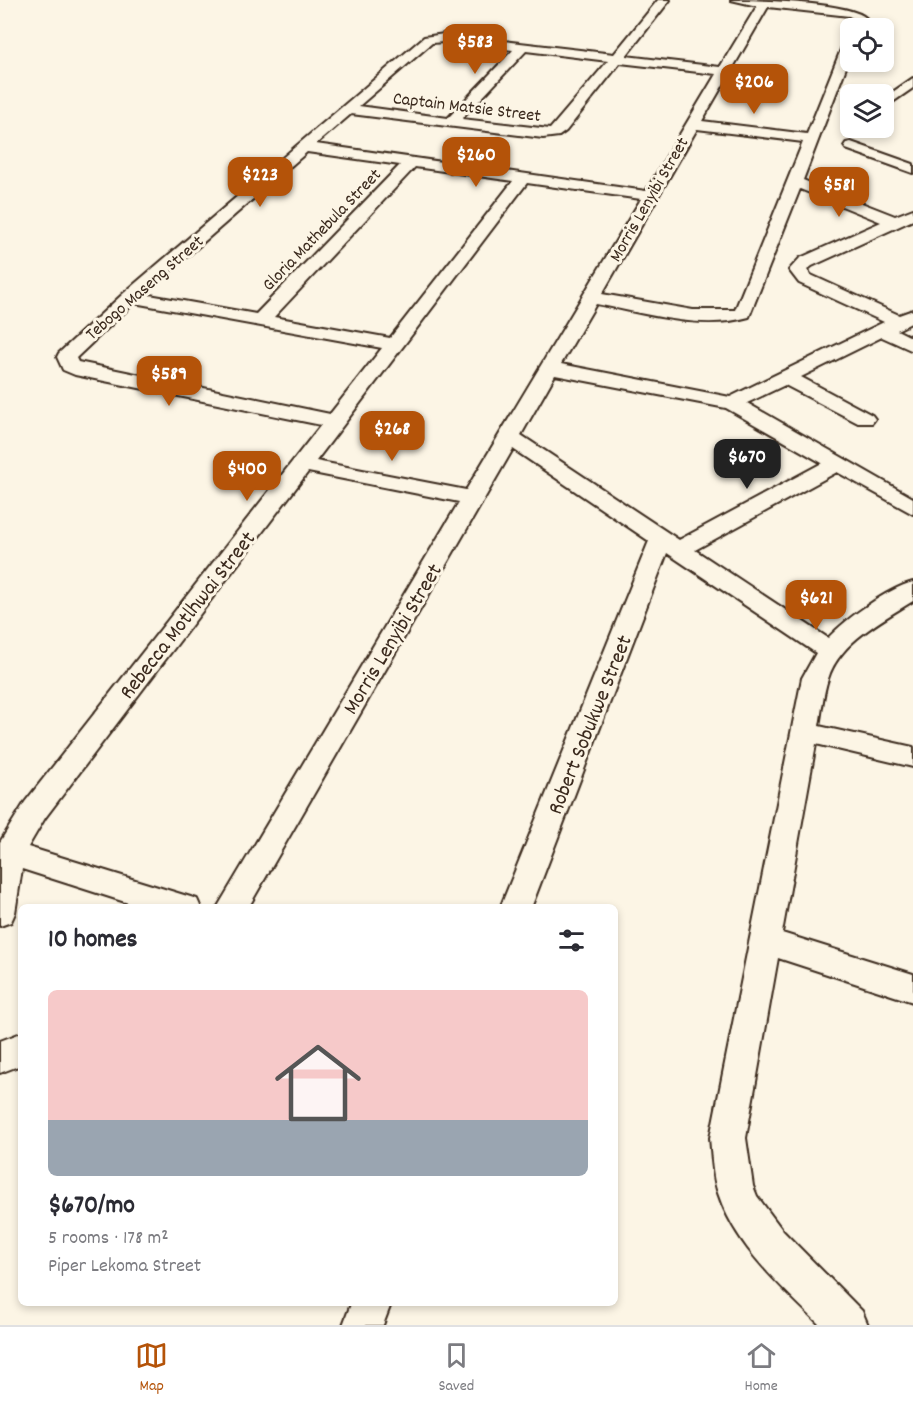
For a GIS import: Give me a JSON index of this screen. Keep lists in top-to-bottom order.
{
  "streets": {
    "street": [
      "Captain Matsie Street",
      "Morris Lenyibi Street",
      "Gloria Mathebula Street",
      "Tebogo Maseng Street",
      "Rebecca Motlhwai Street",
      "Robert Sobukwe Street"
    ]
  },
  "crossings": [
    ["Captain Matsie Street", "Tebogo Maseng Street"],
    ["Morris Lenyibi Street", "Tebogo Maseng Street"],
    ["Tebogo Maseng Street", "Rebecca Motlhwai Street"]
  ],
  "page": {
    "price": [
      "$583",
      "$206",
      "$260",
      "$223",
      "$581",
      "$589",
      "$268",
      "$670",
      "$400",
      "$621"
    ],
    "heading": "10 homes",
    "list": [
      {
        "name": "$670/mo",
        "note": "5 rooms · 178 m² · Piper Lekoma Street"
      }
    ],
    "tabs": ["Map", "Saved", "Home"]
  }
}
